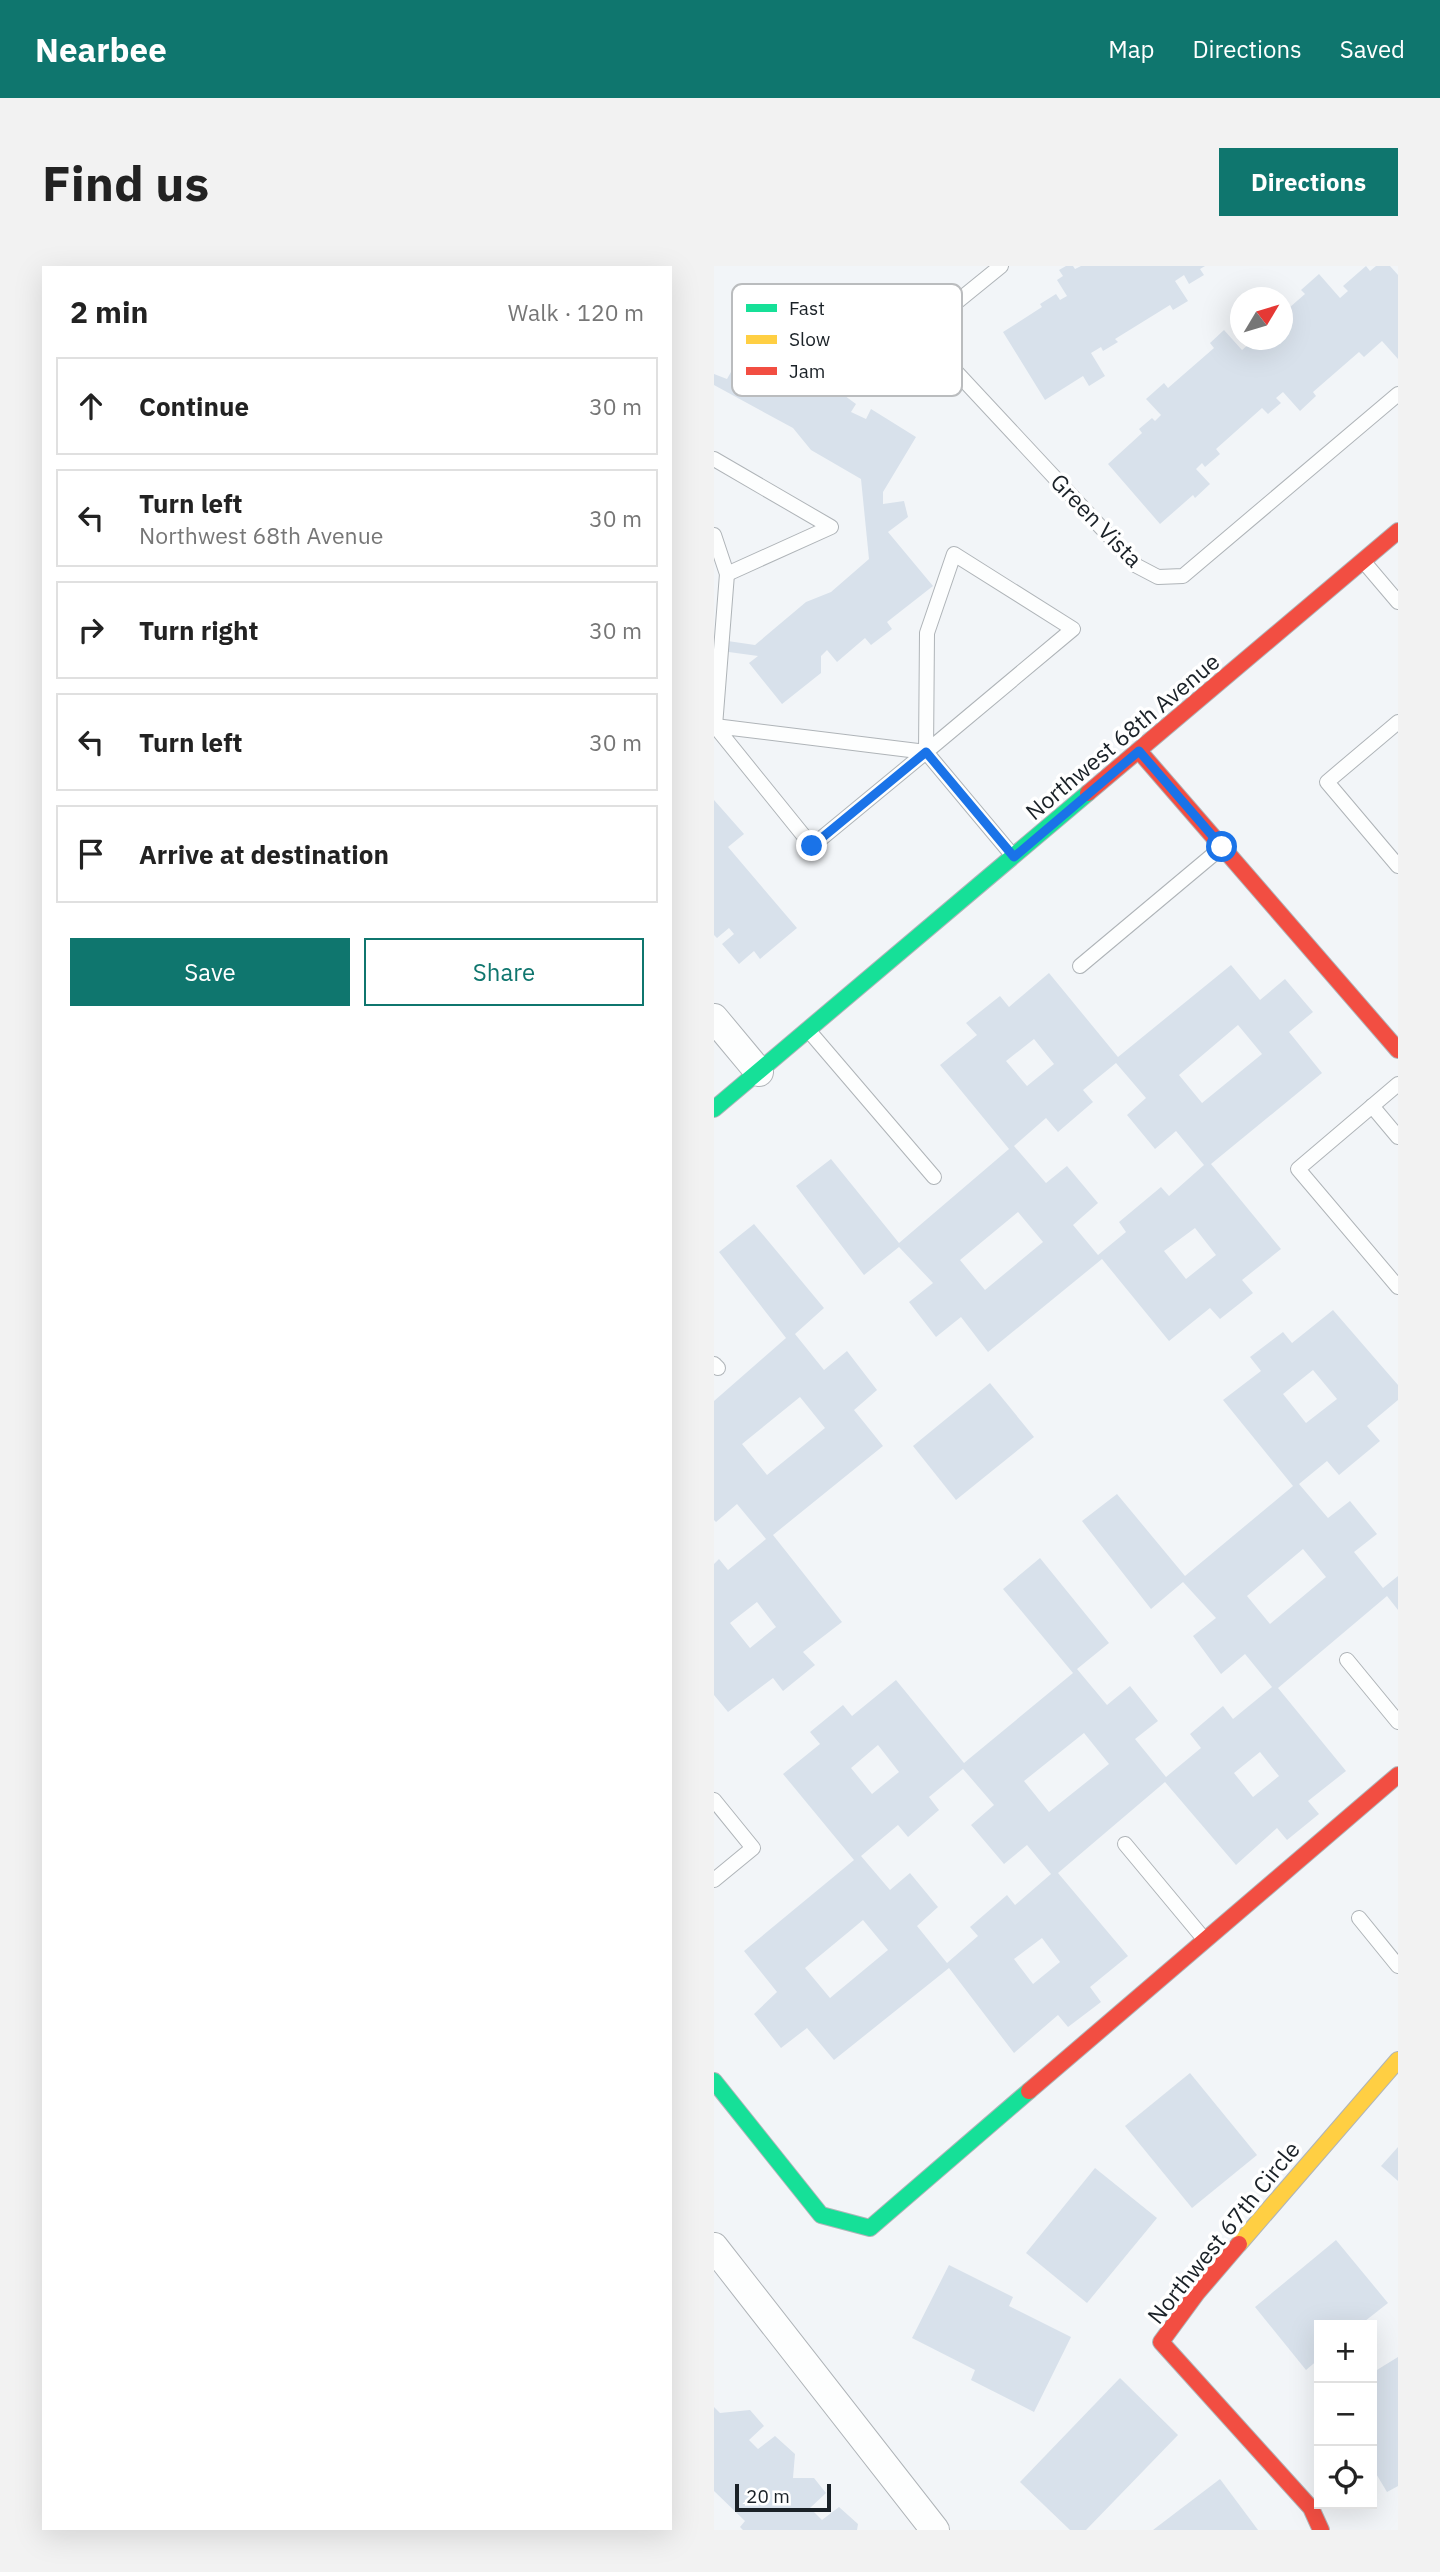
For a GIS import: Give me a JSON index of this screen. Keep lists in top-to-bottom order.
{
  "streets": {
    "street": ["Northwest 68th Avenue", "Northwest 67th Circle"],
    "lane": ["Green Vista"]
  },
  "legend": ["Fast", "Slow", "Jam"],
  "scale_bar": "20 m",
  "north": "top right",
  "page": {
    "header": "Nearbee",
    "nav": ["Map", "Directions", "Saved"],
    "buttons": [
      "Directions",
      ["Save", "Share"]
    ],
    "title": "Find us",
    "heading": ["2 min", "Walk · 120 m"],
    "list": [
      ["Continue", "30 m"],
      ["Turn left", "Northwest 68th Avenue", "30 m"],
      ["Turn right", "30 m"],
      ["Turn left", "30 m"],
      "Arrive at destination"
    ],
    "map_buttons": ["+", "−"],
    "scale": "20 m"
  }
}
